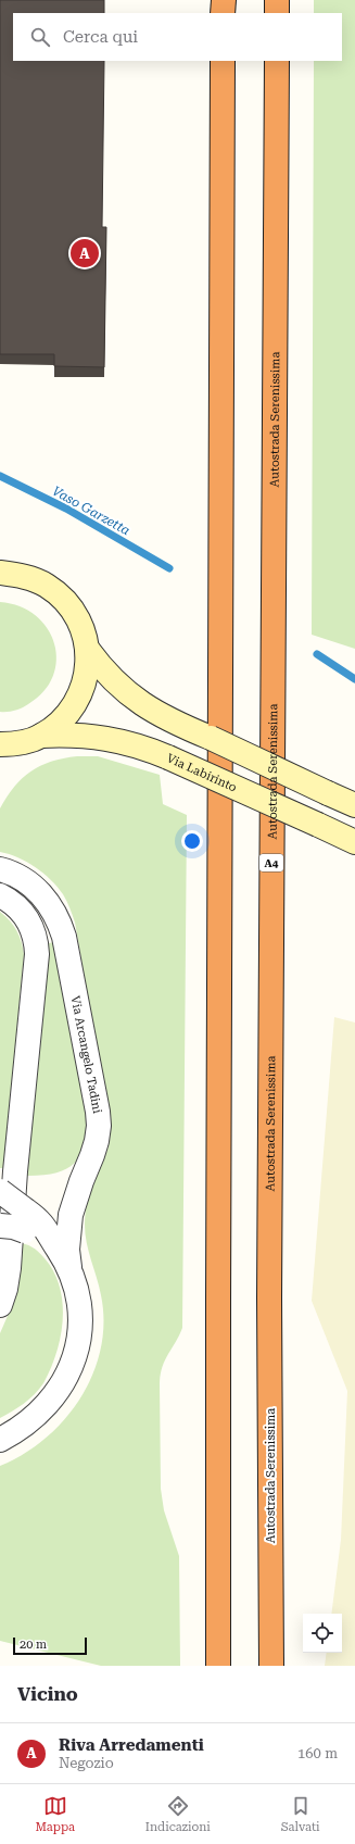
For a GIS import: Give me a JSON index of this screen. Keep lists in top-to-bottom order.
{
  "streets": {
    "highway": ["Autostrada Serenissima", "A4"],
    "street": ["Via Labirinto", "Via Arcangelo Tadini"]
  },
  "water": ["Vaso Garzetta"],
  "scale_bar": "20 m",
  "page": {
    "search": "Cerca qui",
    "pins": "A",
    "scale": "20 m",
    "heading": "Vicino",
    "list": [
      {
        "mark": "A",
        "name": "Riva Arredamenti",
        "note": "Negozio",
        "value": "160 m"
      }
    ],
    "nav": ["Mappa", "Indicazioni", "Salvati"]
  }
}
